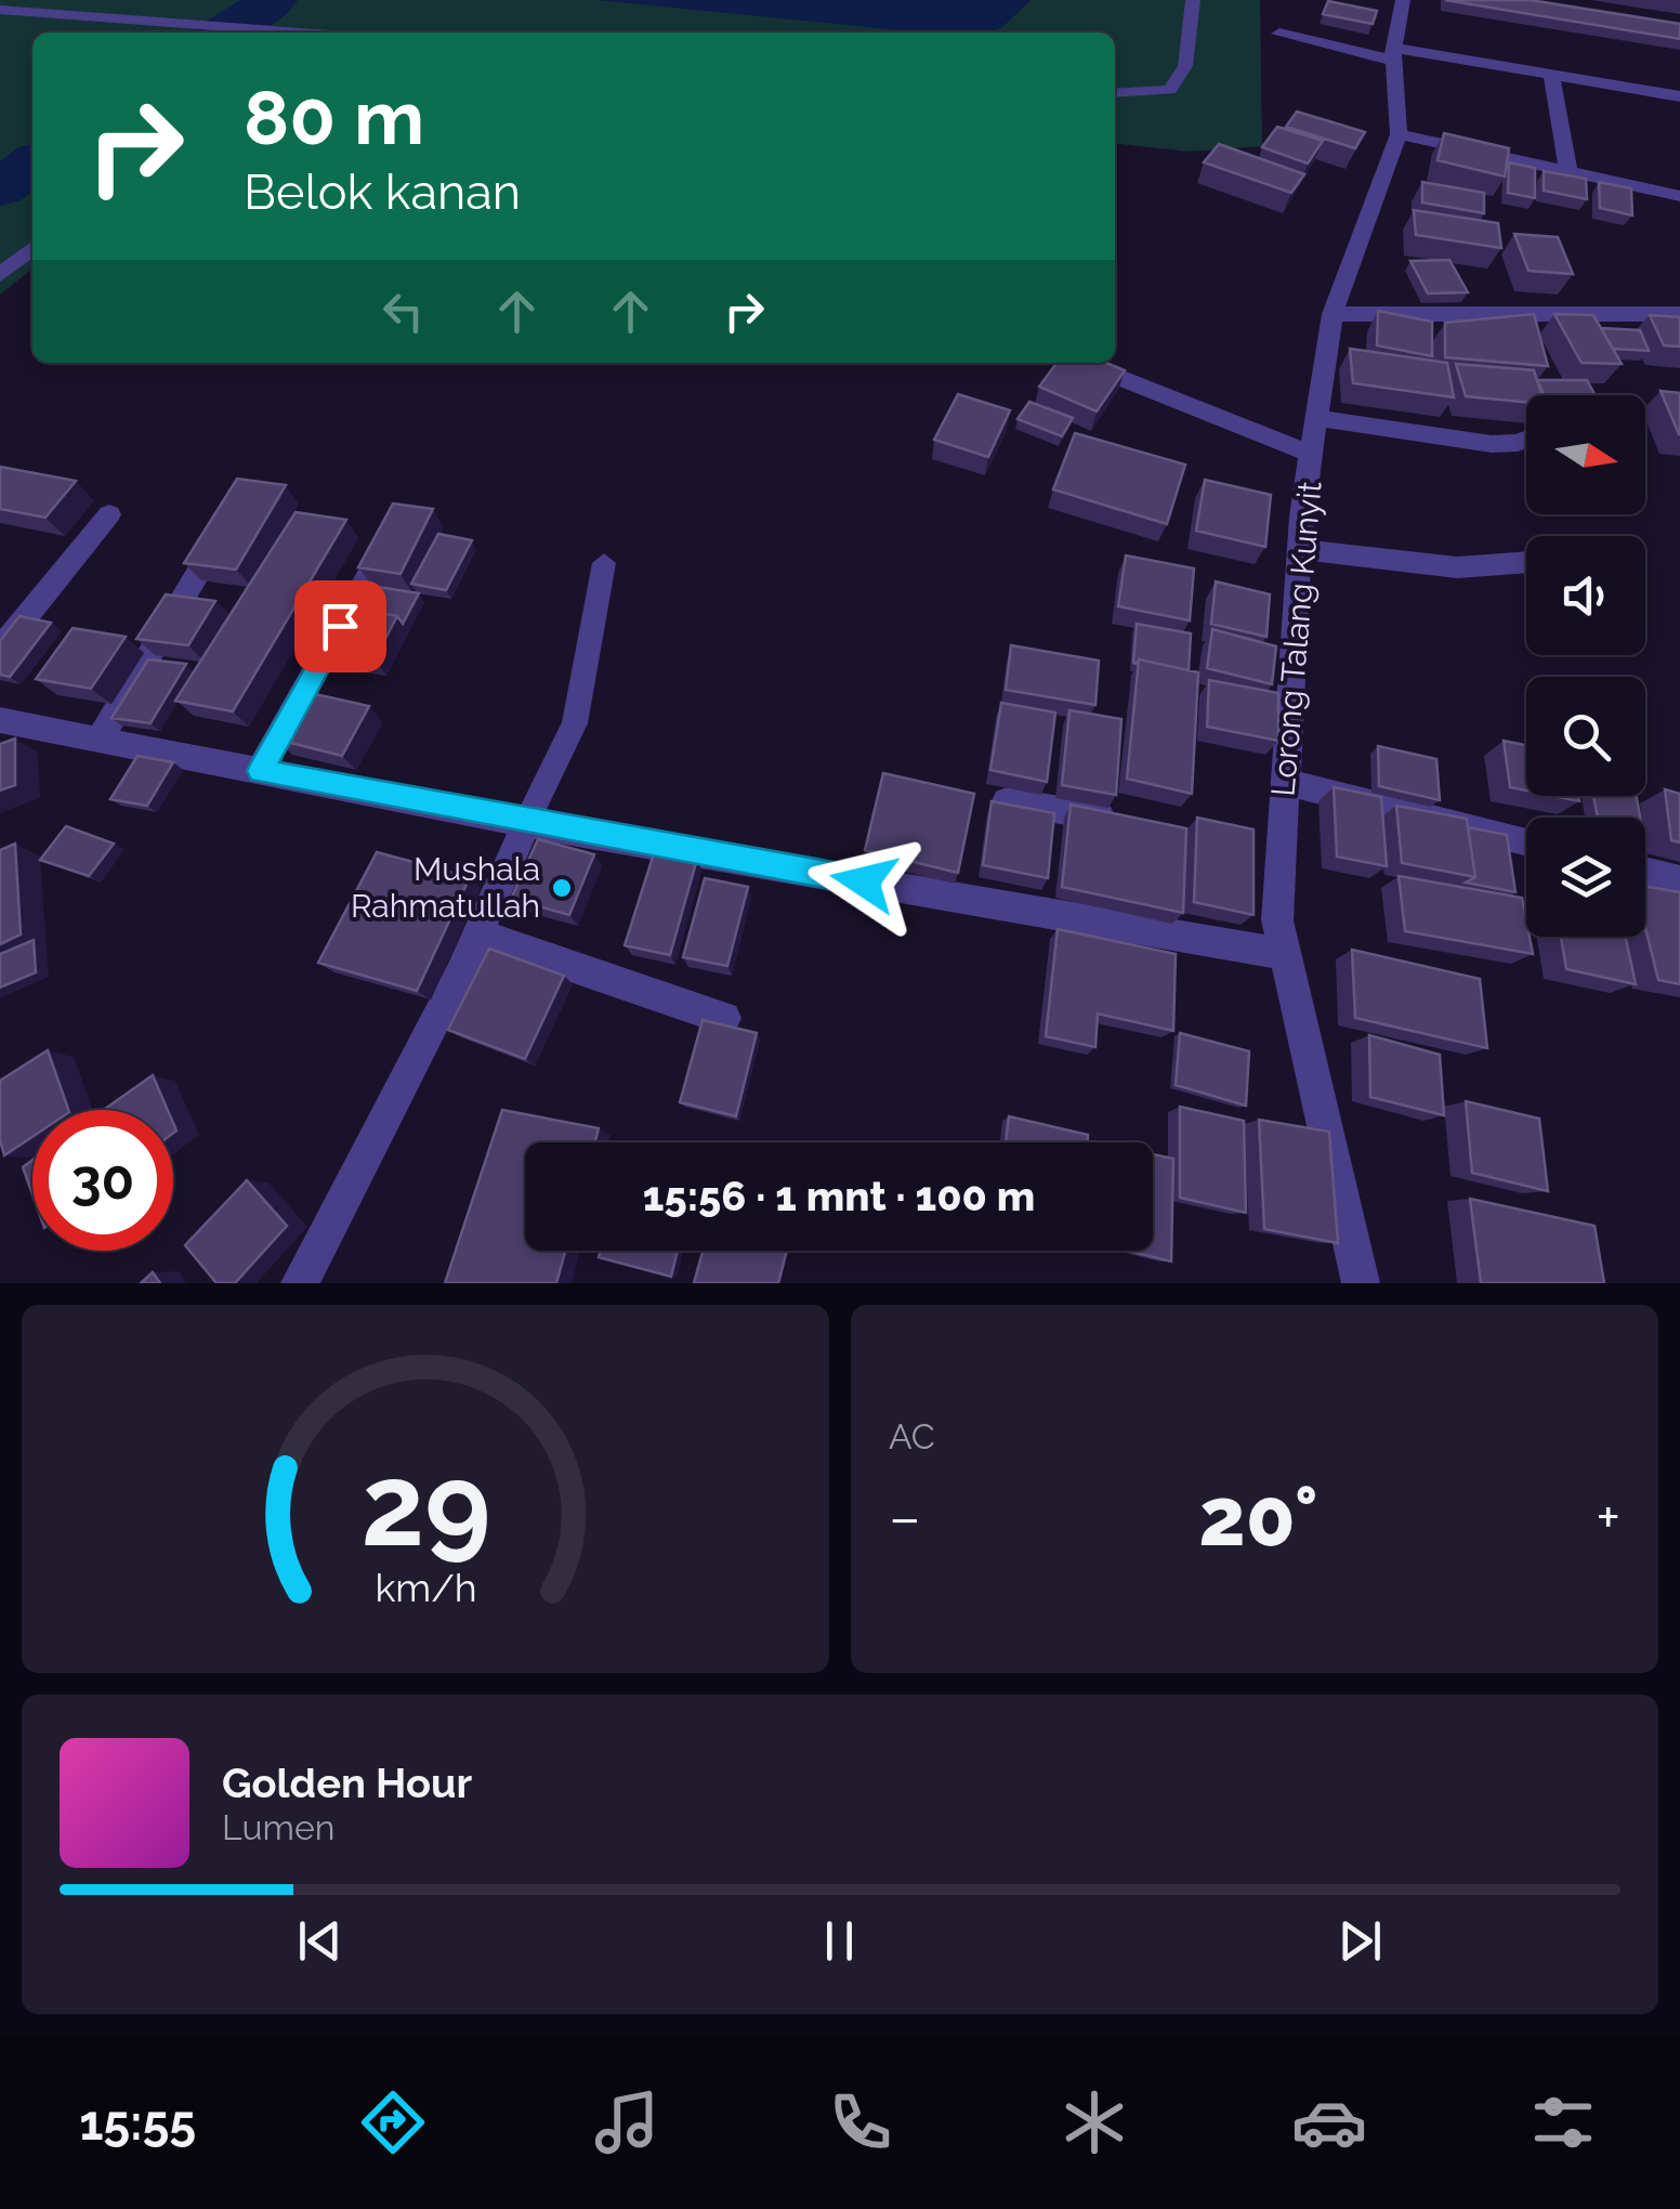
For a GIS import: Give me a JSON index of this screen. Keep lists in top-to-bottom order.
{
  "streets": {
    "street": ["Lorong Talang Kunyit"]
  },
  "places": ["Mushala Rahmatullah"],
  "north": "right",
  "page": {
    "turn": ["80 m", "Belok kanan"],
    "limit": "30",
    "trip": "15:56 · 1 mnt · 100 m",
    "tile": "AC",
    "heat": ["−", "20°", "+"],
    "song": ["Golden Hour", "Lumen"],
    "tabs": "15:55",
    "gauge": ["29", "km/h"]
  }
}
